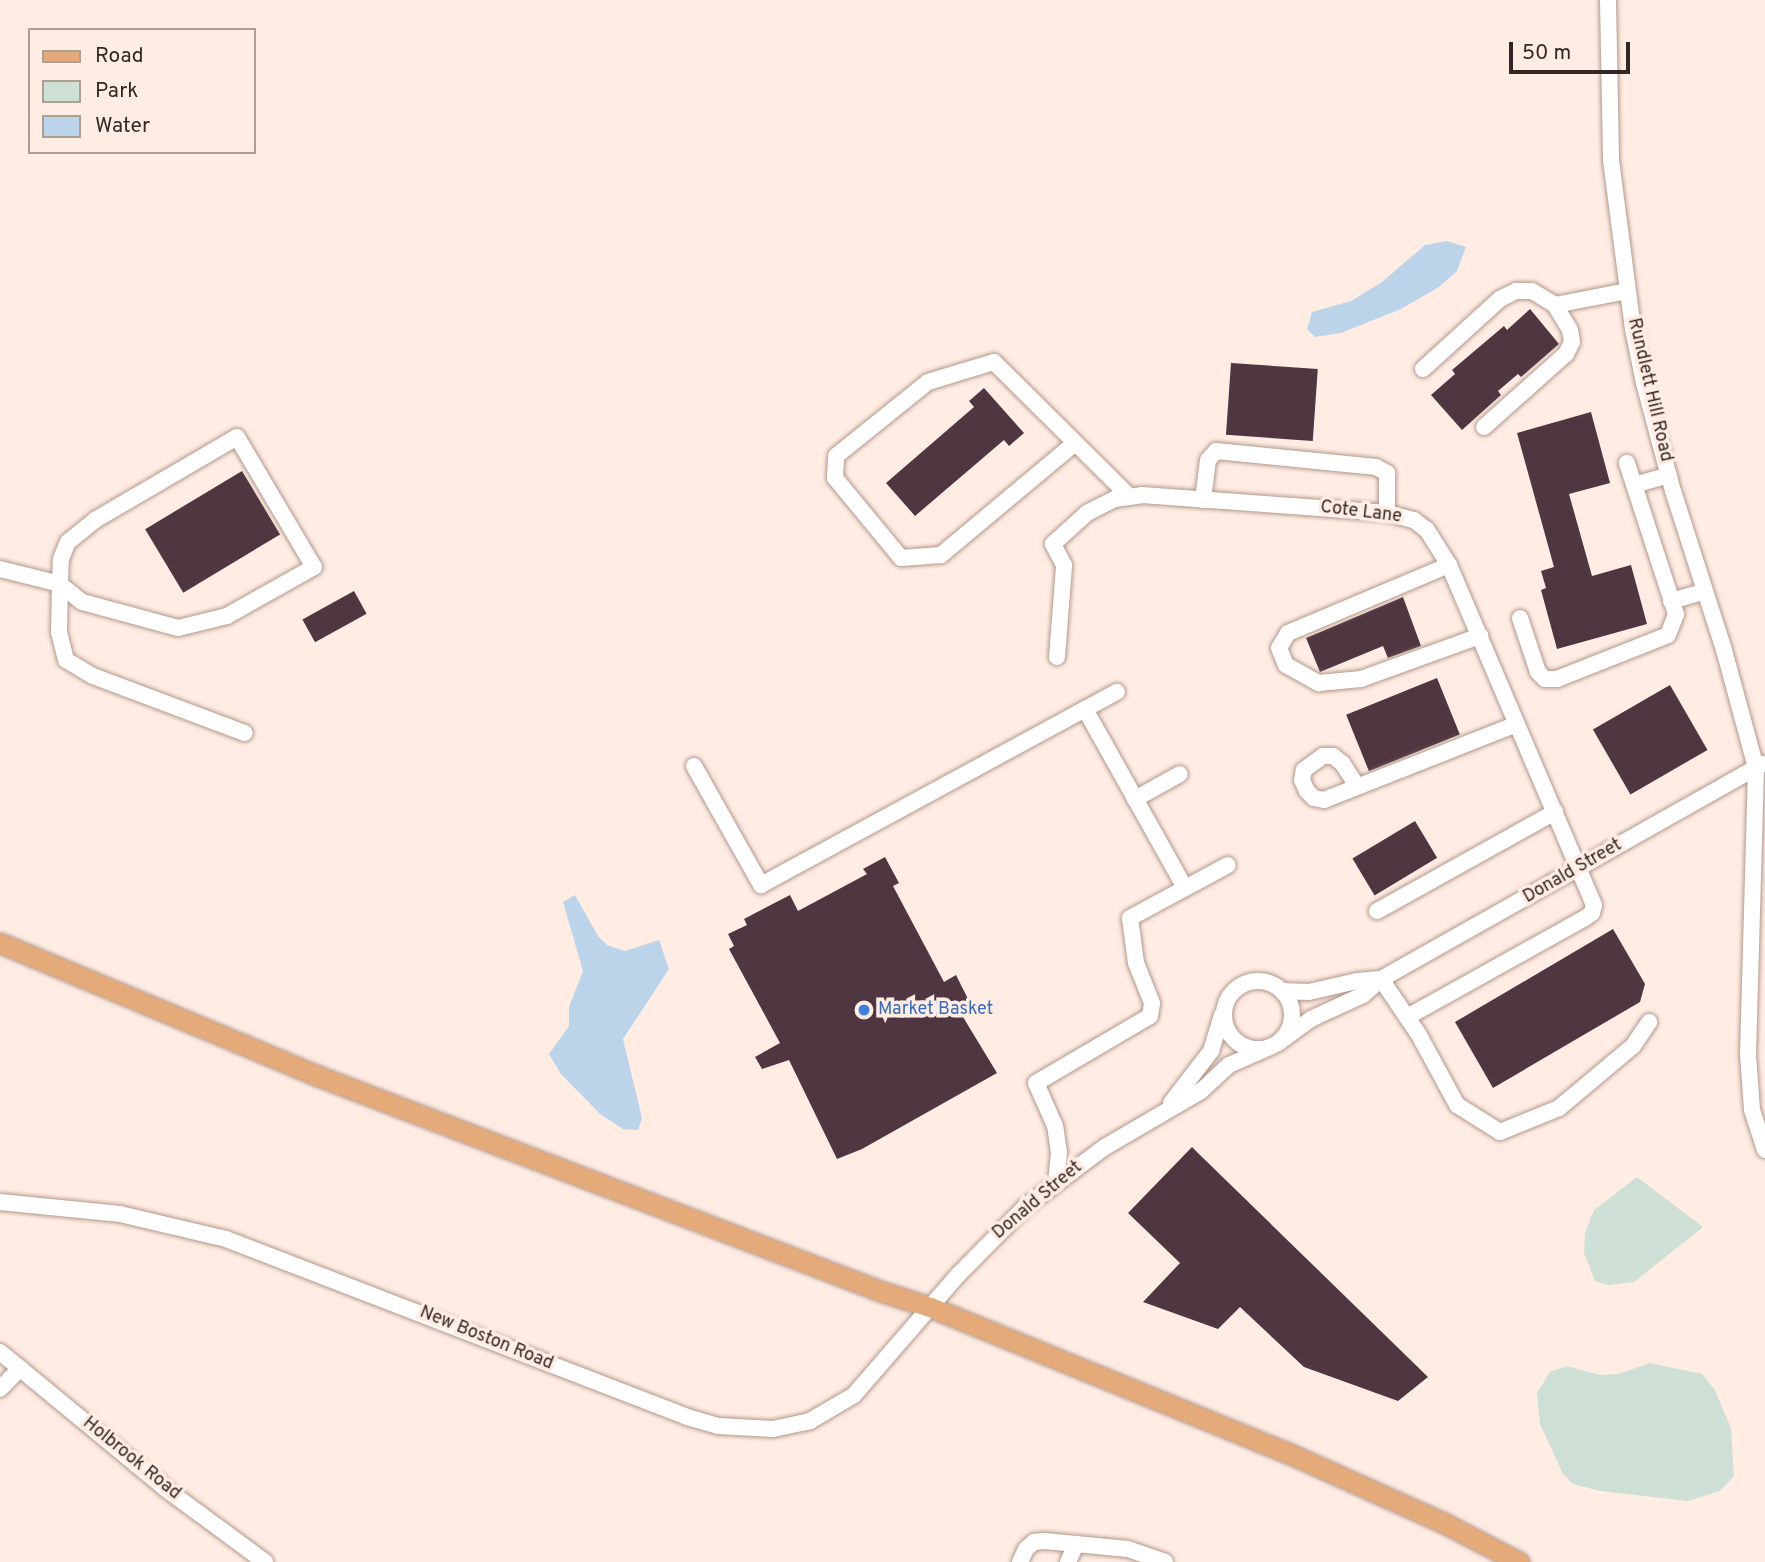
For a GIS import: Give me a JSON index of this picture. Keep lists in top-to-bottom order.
{
  "streets": {
    "street": [
      "Rundlett Hill Road",
      "Cote Lane",
      "Donald Street",
      "New Boston Road",
      "Holbrook Road"
    ]
  },
  "crossings": [
    ["Rundlett Hill Road", "Donald Street"],
    ["Cote Lane", "Donald Street"],
    ["Donald Street", "New Boston Road"]
  ],
  "places": ["Market Basket"],
  "legend": ["Road", "Park", "Water"],
  "scale_bar": "50 m"
}
